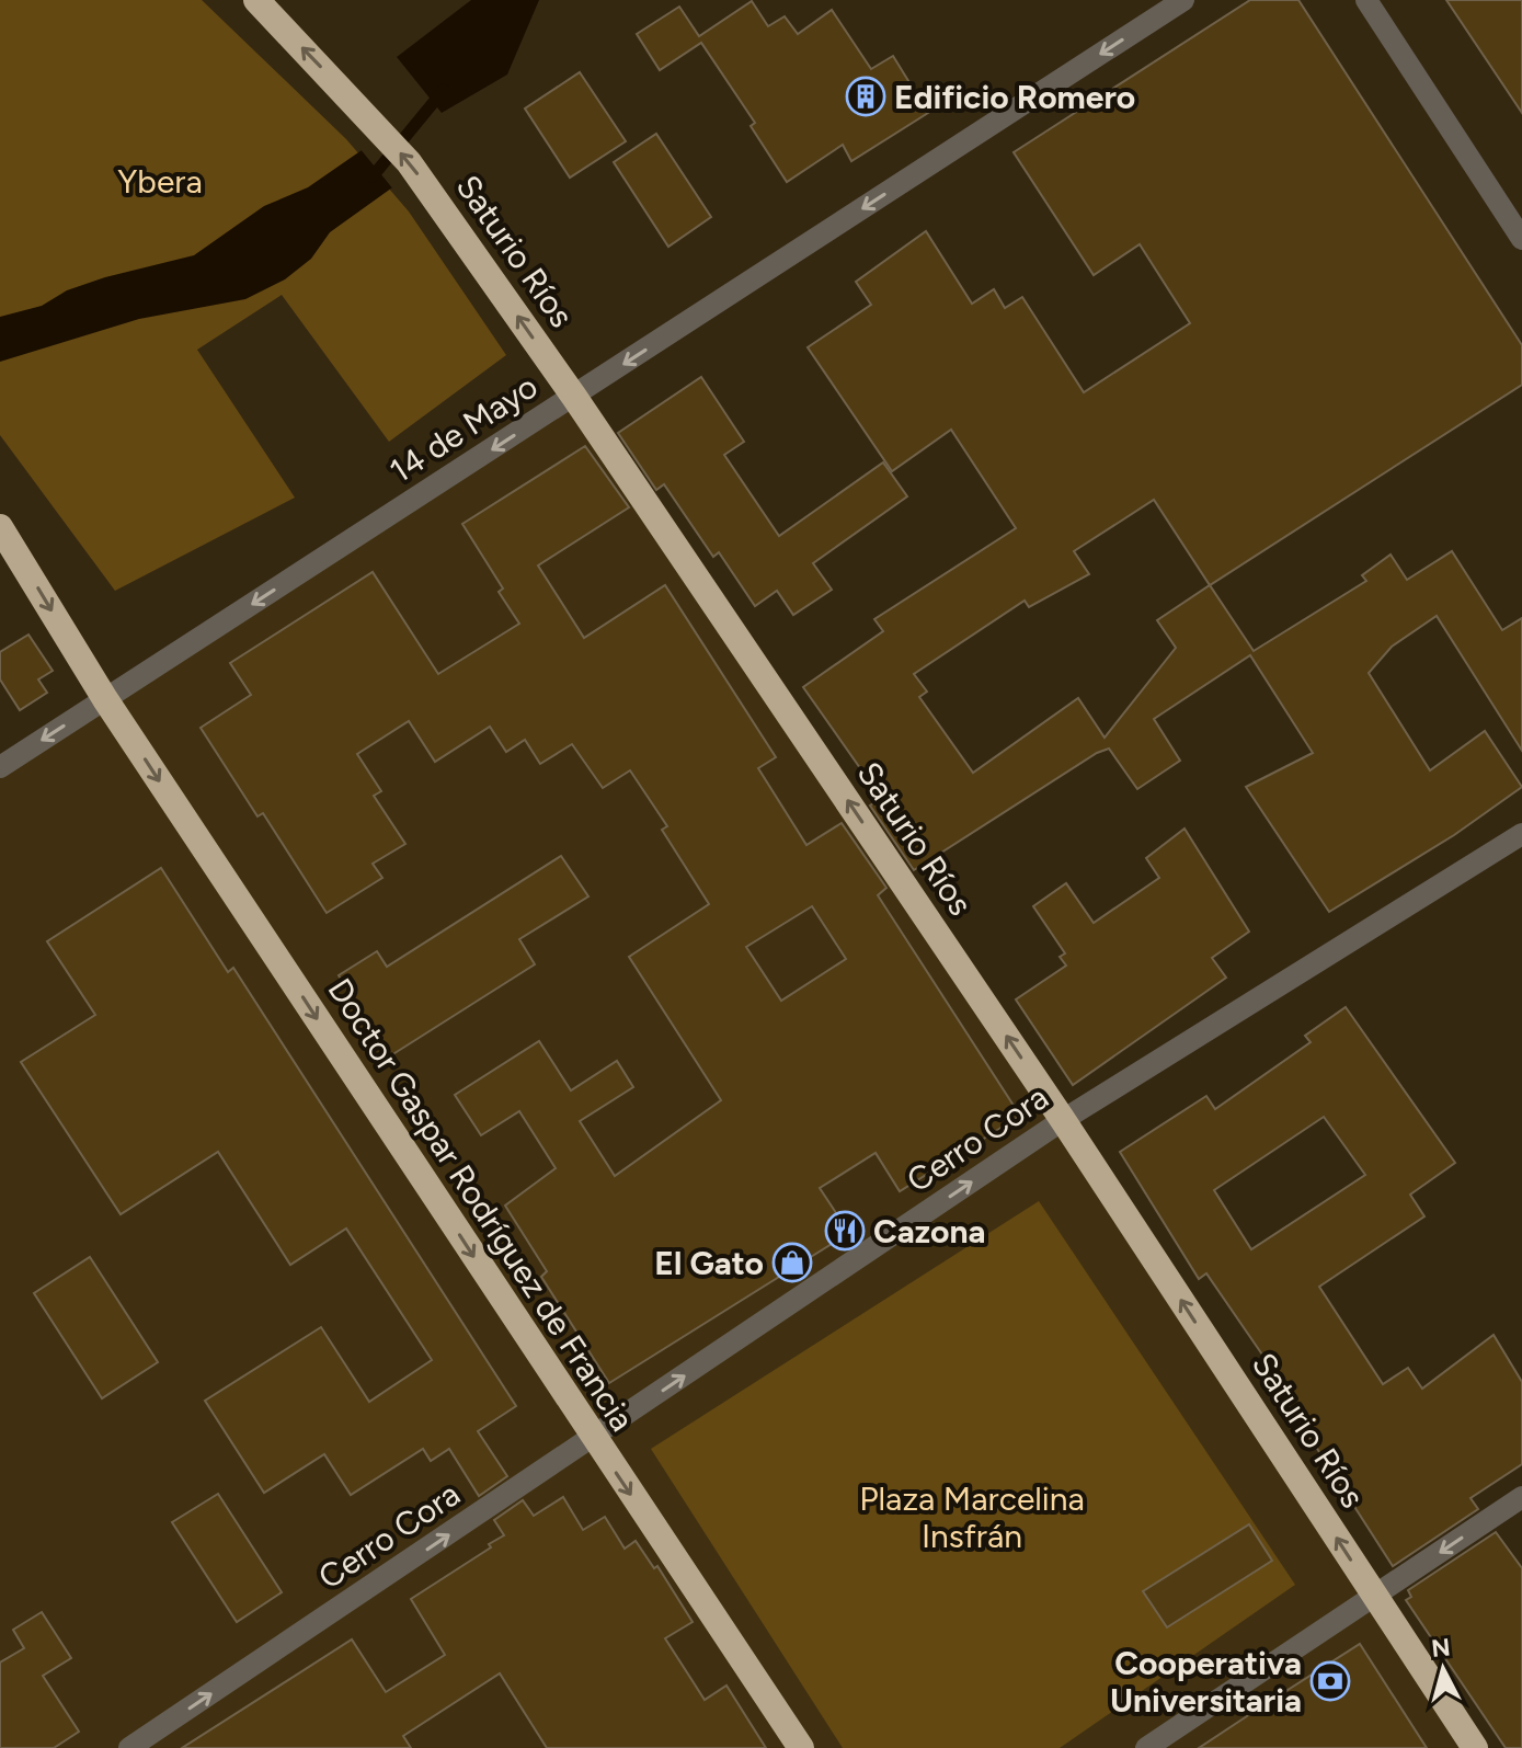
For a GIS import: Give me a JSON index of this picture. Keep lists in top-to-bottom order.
{
  "streets": {
    "highway": ["Saturio Ríos", "Doctor Gaspar Rodríguez de Francia"],
    "street": ["14 de Mayo", "Cerro Cora"]
  },
  "crossings": [
    ["Saturio Ríos", "14 de Mayo"],
    ["Saturio Ríos", "Cerro Cora"],
    ["14 de Mayo", "Doctor Gaspar Rodríguez de Francia"],
    ["Cerro Cora", "Doctor Gaspar Rodríguez de Francia"]
  ],
  "one_way": [
    "Saturio Ríos",
    "14 de Mayo",
    "Cerro Cora",
    "Doctor Gaspar Rodríguez de Francia"
  ],
  "parks": ["Ybera", "Plaza Marcelina Insfrán"],
  "places": {
    "building": ["Edificio Romero"],
    "restaurant": ["Cazona"],
    "shop": ["El Gato"],
    "bank": ["Cooperativa Universitaria"]
  },
  "north": "top"
}
